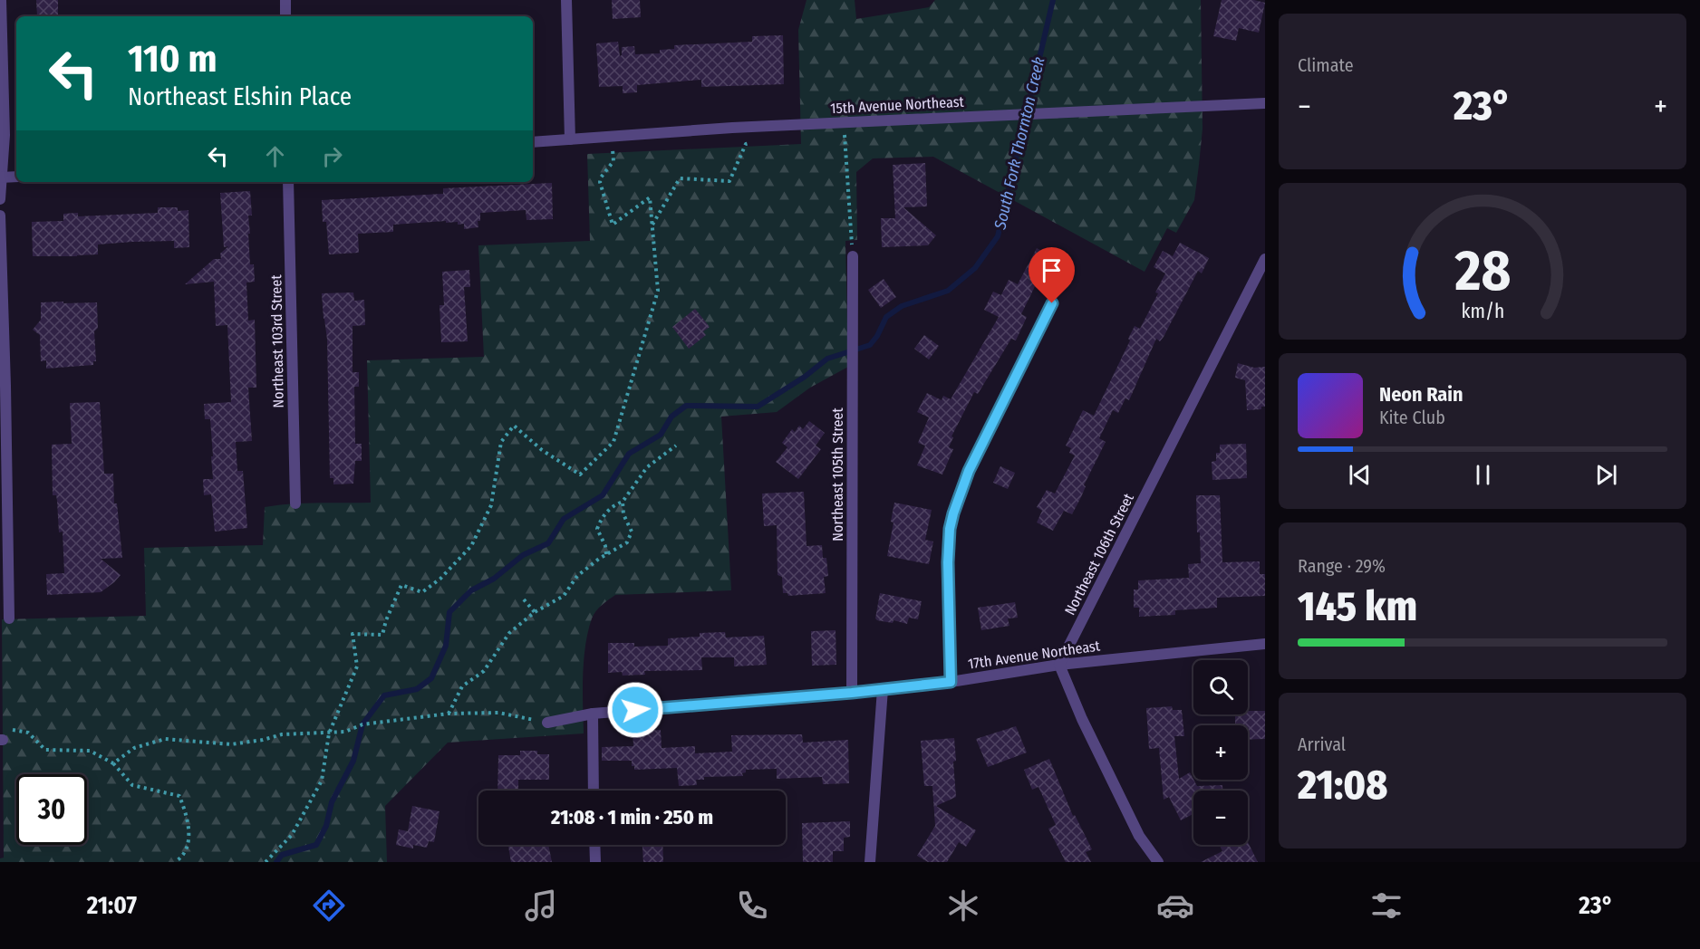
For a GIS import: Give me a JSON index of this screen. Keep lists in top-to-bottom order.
{
  "streets": {
    "street": [
      "15th Avenue Northeast",
      "Northeast 103rd Street",
      "Northeast 105th Street",
      "Northeast 106th Street",
      "17th Avenue Northeast"
    ]
  },
  "crossings": [
    ["Northeast 105th Street", "17th Avenue Northeast"],
    ["Northeast 106th Street", "17th Avenue Northeast"]
  ],
  "water": ["South Fork Thornton Creek"],
  "page": {
    "tile": [
      "Climate",
      ["Range · 29%", "145 km"],
      ["Arrival", "21:08"]
    ],
    "turn": ["110 m", "Northeast Elshin Place"],
    "heat": ["−", "23°", "+"],
    "song": ["Neon Rain", "Kite Club"],
    "map_buttons": ["+", "−"],
    "limit": "30",
    "trip": "21:08 · 1 min · 250 m",
    "tabs": ["21:07", "23°"],
    "gauge": ["28", "km/h"]
  }
}
